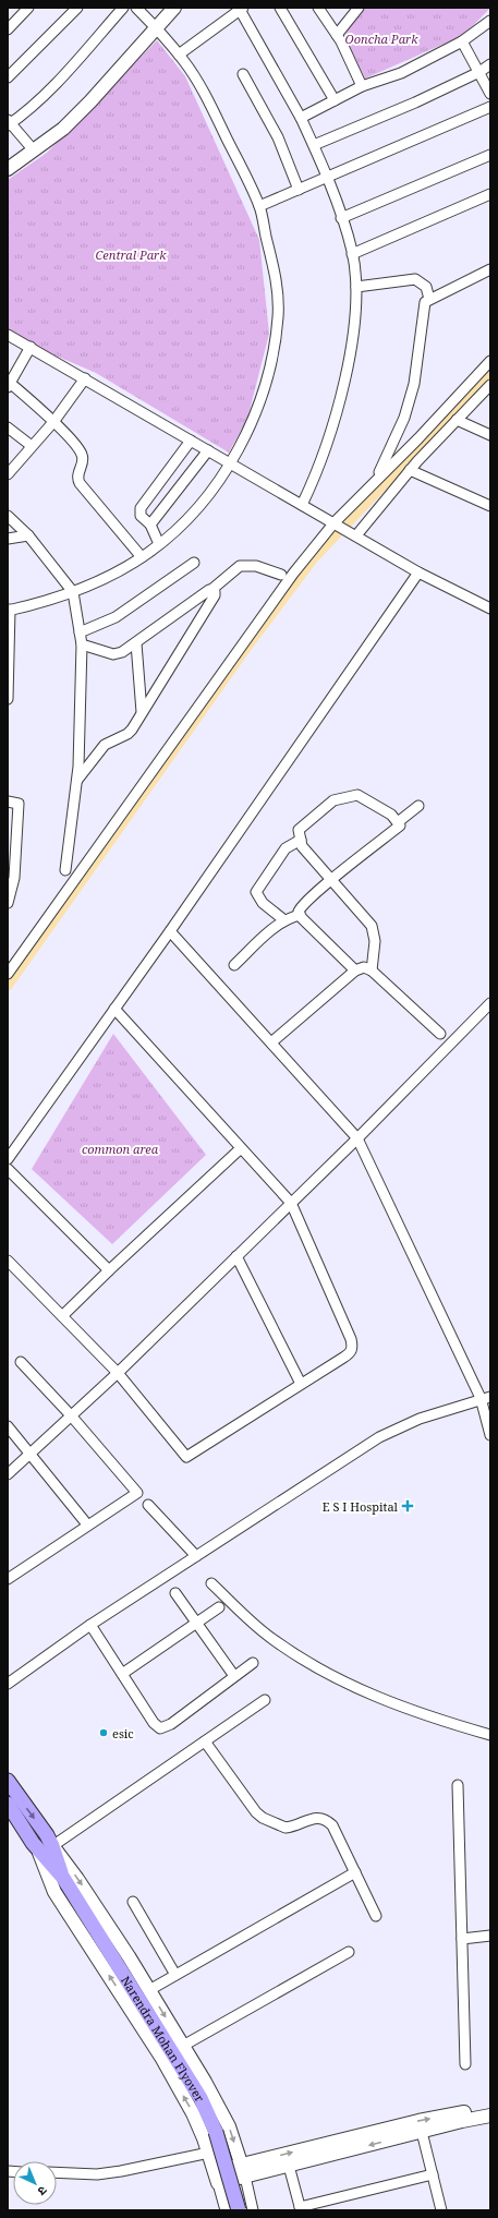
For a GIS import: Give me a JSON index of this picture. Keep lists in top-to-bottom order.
{
  "streets": {
    "main road": ["Narendra Mohan Flyover"]
  },
  "parks": ["Ooncha Park", "Central Park", "common area"],
  "places": {
    "health": ["E S I Hospital"],
    "other": ["esic"]
  },
  "north": "bottom right"
}
